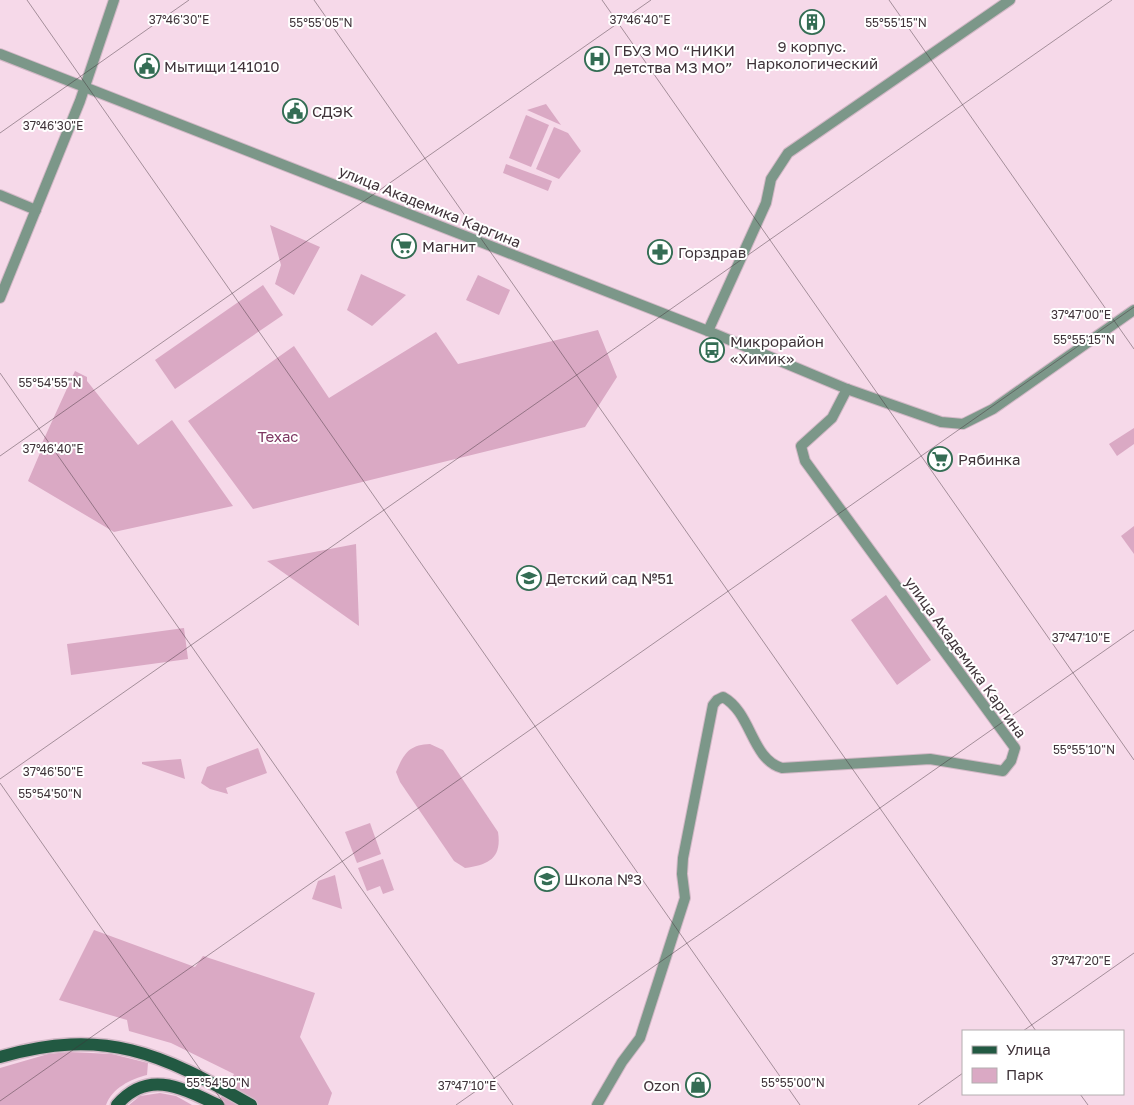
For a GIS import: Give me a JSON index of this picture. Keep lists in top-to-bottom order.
{
  "streets": {
    "street": ["улица Академика Каргина"]
  },
  "parks": ["Техас"],
  "places": {
    "building": ["9 корпус. Наркологический"],
    "hospital": ["ГБУЗ МО “НИКИ детства МЗ МО”"],
    "public building": ["Мытищи 141010", "СДЭК"],
    "supermarket": ["Магнит", "Рябинка"],
    "pharmacy": ["Горздрав"],
    "bus stop": ["Микрорайон «Химик»"],
    "school or university": ["Детский сад №51", "Школа №3"],
    "shop": ["Ozon"]
  },
  "legend": ["Улица", "Парк"],
  "coordinates": [
    "37°46'40\"E",
    "37°46'30\"E",
    "55°55'05\"N",
    "55°55'15\"N",
    "37°47'00\"E",
    "55°54'55\"N",
    "37°47'10\"E",
    "55°55'10\"N",
    "37°46'50\"E",
    "55°54'50\"N",
    "37°47'20\"E",
    "55°55'00\"N"
  ]
}
